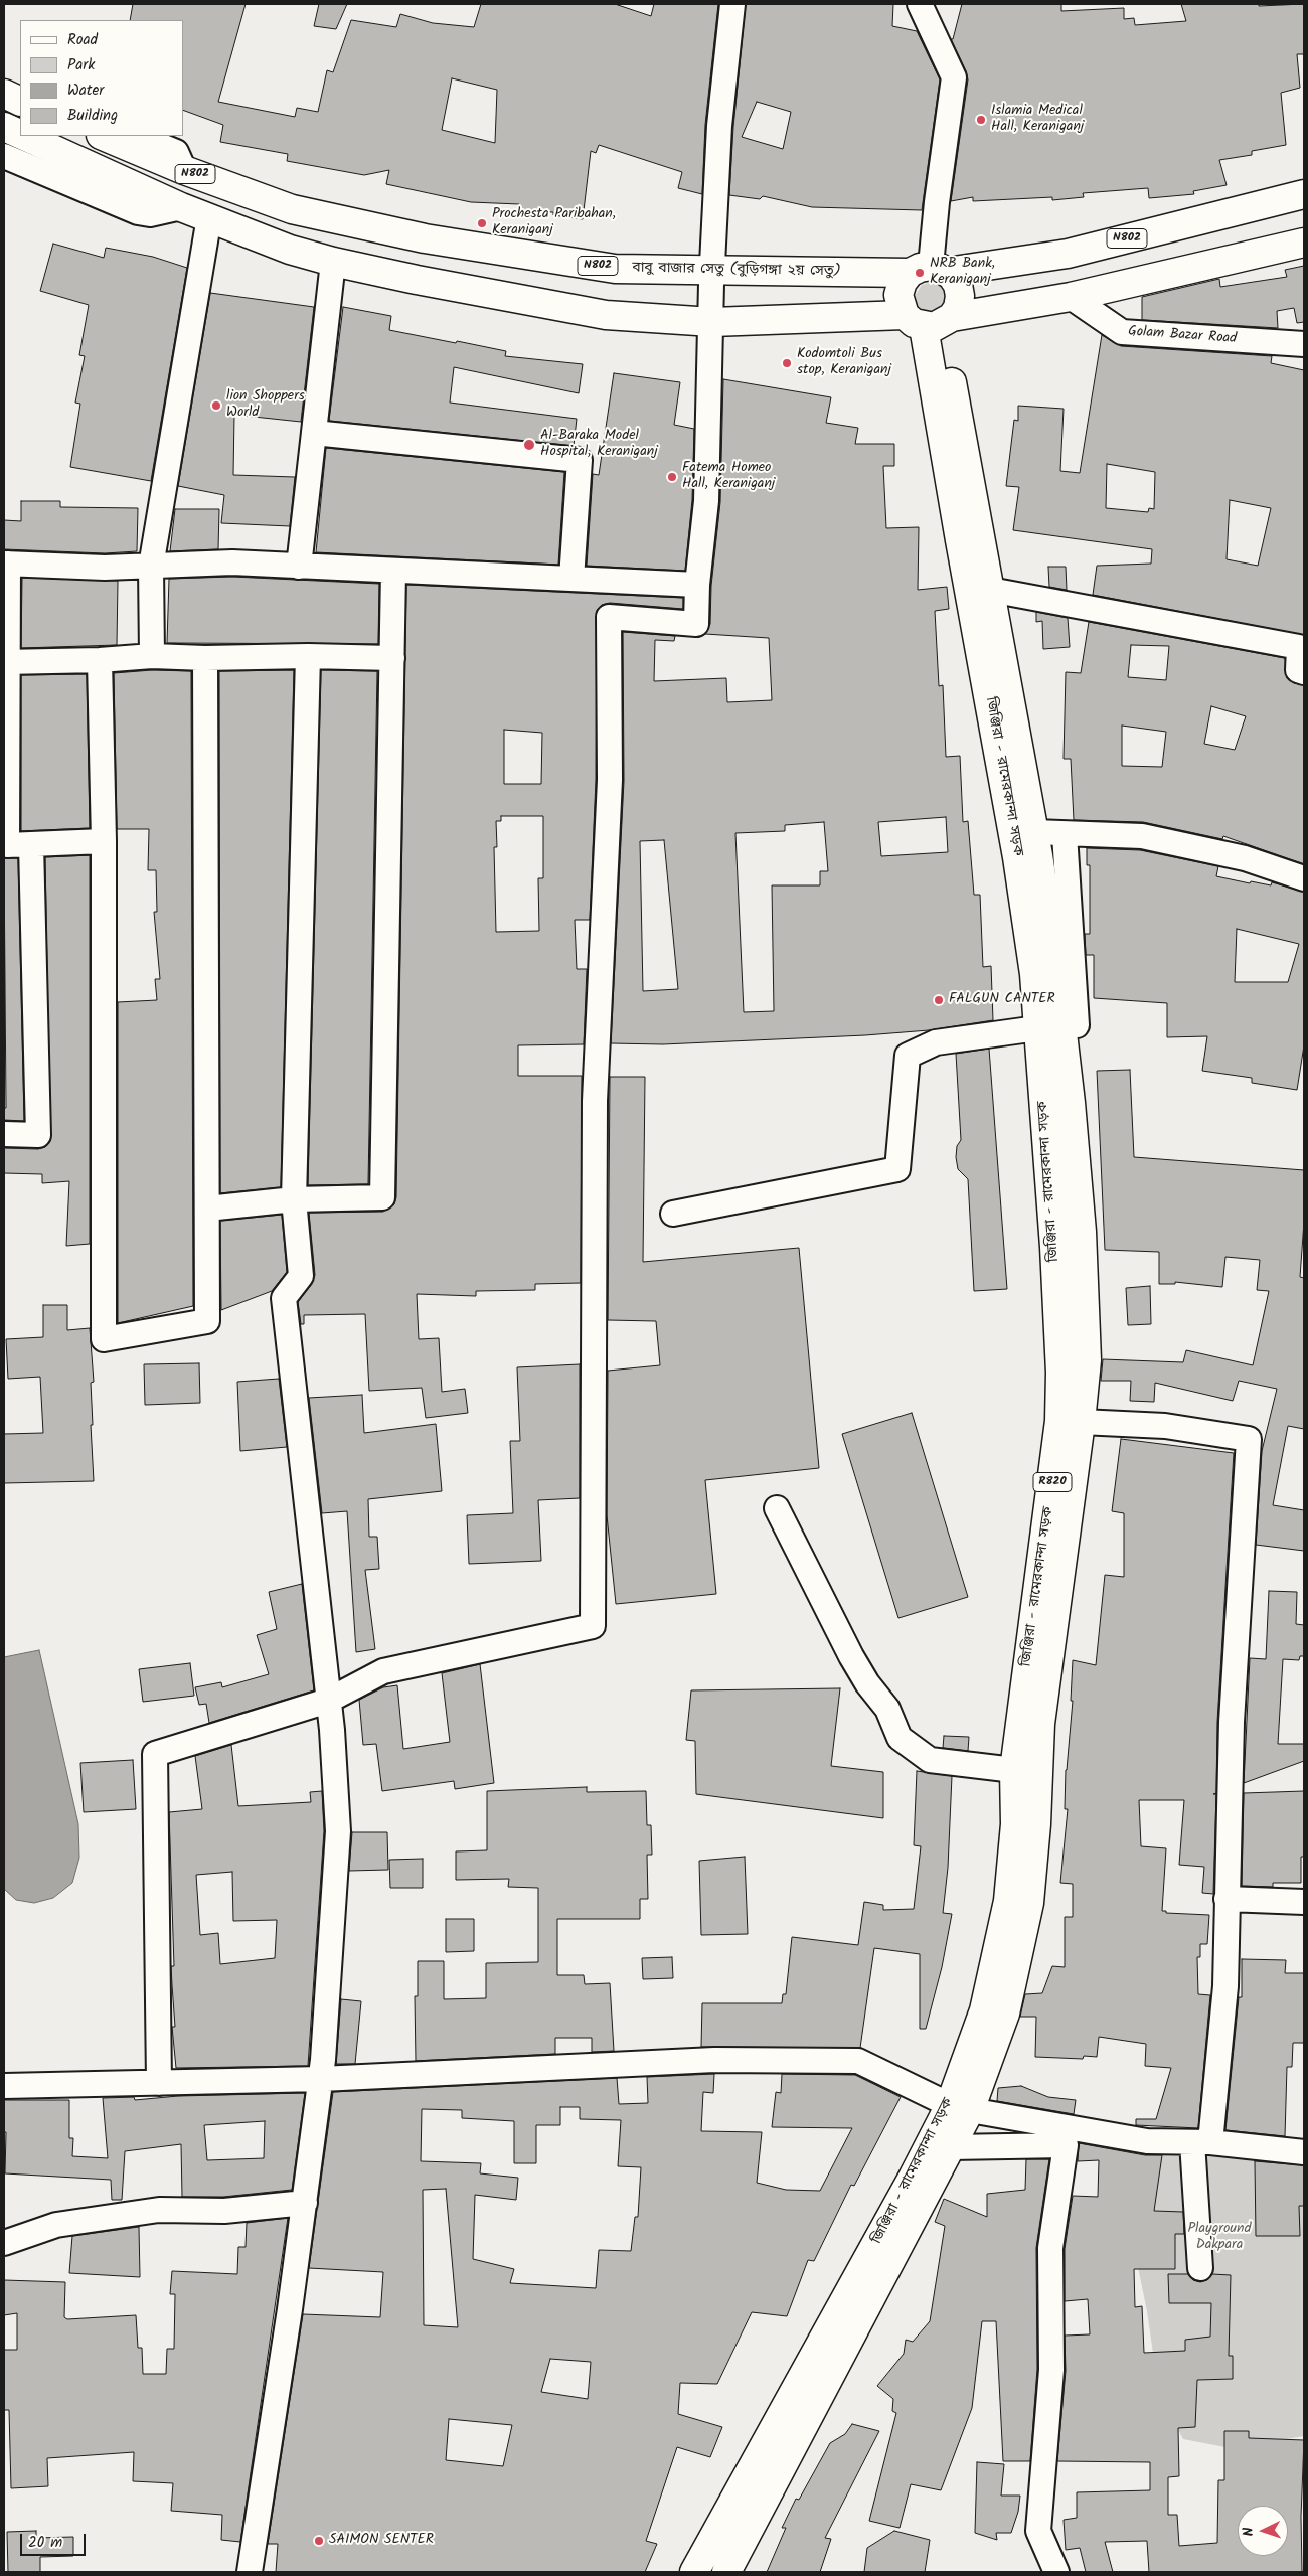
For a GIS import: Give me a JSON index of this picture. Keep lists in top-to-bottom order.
{
  "streets": {
    "main road": [
      "N802",
      "বাবু বাজার সেতু (বুড়িগঙ্গা ২য় সেতু)",
      "জিঞ্জিরা - রামেরকান্দা সড়ক",
      "R820"
    ],
    "street": ["Golam Bazar Road"]
  },
  "crossings": [
    ["N802", "বাবু বাজার সেতু (বুড়িগঙ্গা ২য় সেতু)"],
    ["N802", "Golam Bazar Road"],
    ["N802", "জিঞ্জিরা - রামেরকান্দা সড়ক"],
    ["বাবু বাজার সেতু (বুড়িগঙ্গা ২য় সেতু)", "জিঞ্জিরা - রামেরকান্দা সড়ক"]
  ],
  "parks": ["Playground Dakpara"],
  "places": [
    "Islamia Medical Hall, Keraniganj",
    "Prochesta Paribahan, Keraniganj",
    "NRB Bank, Keraniganj",
    "Kodomtoli Bus stop, Keraniganj",
    "lion Shoppers World",
    "Al-Baraka Model Hospital, Keraniganj",
    "Fatema Homeo Hall, Keraniganj",
    "FALGUN CANTER",
    "SAIMON SENTER"
  ],
  "legend": [
    "Road",
    "Park",
    "Water",
    "Building"
  ],
  "scale_bar": "20 m",
  "north": "left"
}
